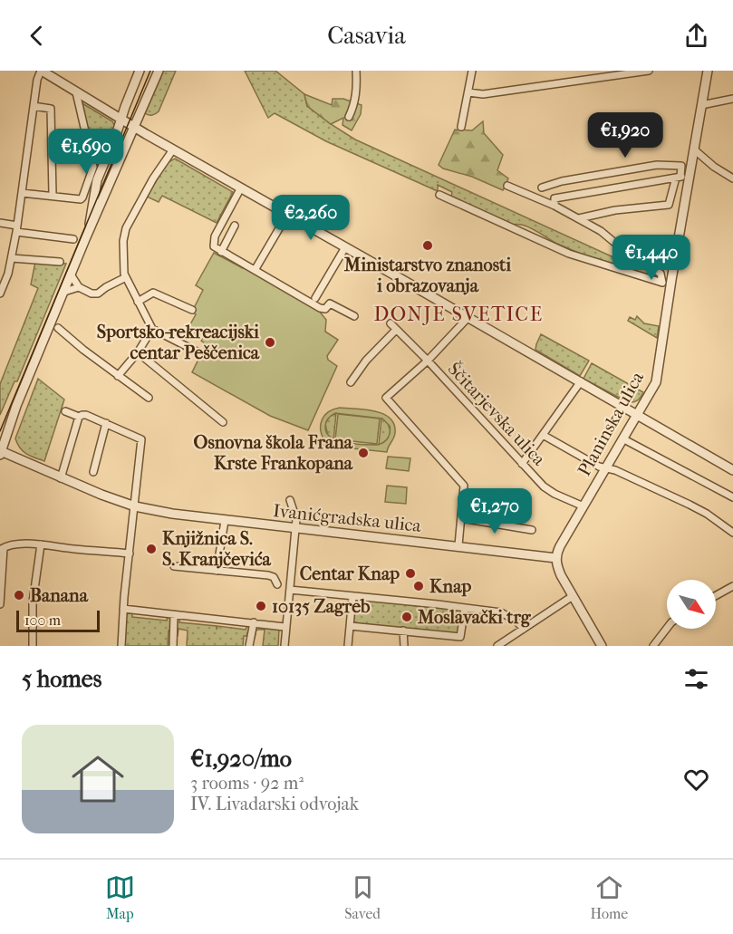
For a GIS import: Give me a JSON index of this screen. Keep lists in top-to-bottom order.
{
  "streets": {
    "street": ["Ščitarjevska ulica", "Planinska ulica", "Ivanićgradska ulica"]
  },
  "crossings": [
    ["Ščitarjevska ulica", "Planinska ulica"],
    ["Planinska ulica", "Ivanićgradska ulica"]
  ],
  "districts": ["DONJE SVETICE"],
  "places": [
    "Ministarstvo znanosti i obrazovanja",
    "Sportsko-rekreacijski centar Peščenica",
    "Osnovna škola Frana Krste Frankopana",
    "Knjižnica S. S. Kranjčevića",
    "Centar Knap",
    "Knap",
    "Banana",
    "10135 Zagreb",
    "Moslavački trg"
  ],
  "scale_bar": "100 m",
  "north": "bottom right",
  "page": {
    "header": "Casavia",
    "price": [
      "€1,920",
      "€1,690",
      "€2,260",
      "€1,440",
      "€1,270"
    ],
    "scale": "100 m",
    "heading": "5 homes",
    "list": [
      {
        "name": "€1,920/mo",
        "note": "3 rooms · 92 m² · IV. Livadarski odvojak"
      }
    ],
    "tabs": ["Map", "Saved", "Home"]
  }
}
